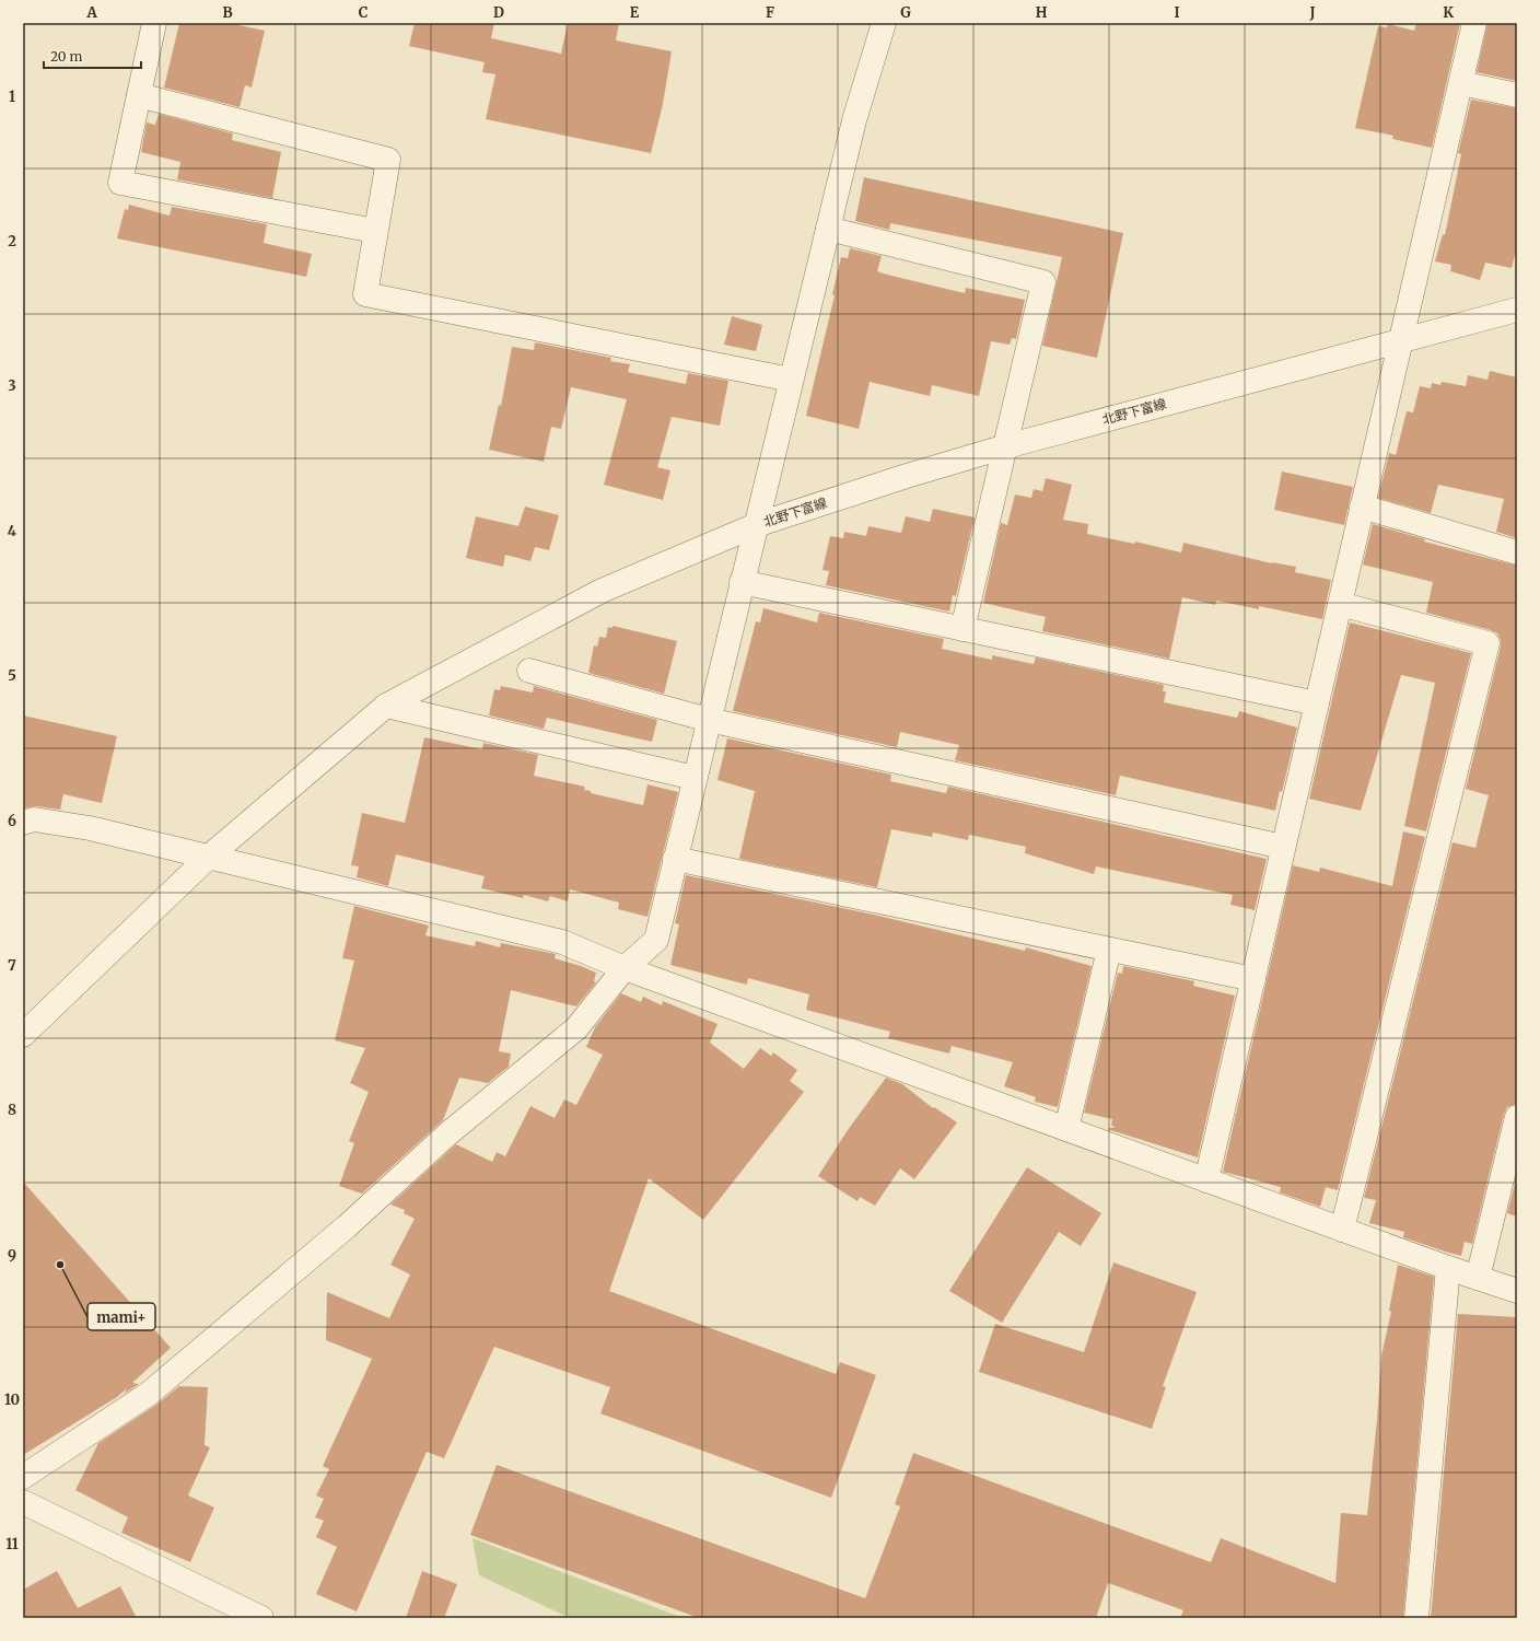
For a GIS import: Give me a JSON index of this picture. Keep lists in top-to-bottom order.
{
  "streets": {
    "street": ["北野下富線"]
  },
  "places": ["mami+"],
  "scale_bar": "20 m",
  "grid": {
    "columns": [
      "A",
      "B",
      "C",
      "D",
      "E",
      "F",
      "G",
      "H",
      "I",
      "J",
      "K"
    ],
    "rows": [
      "1",
      "2",
      "3",
      "4",
      "5",
      "6",
      "7",
      "8",
      "9",
      "10",
      "11"
    ]
  }
}
